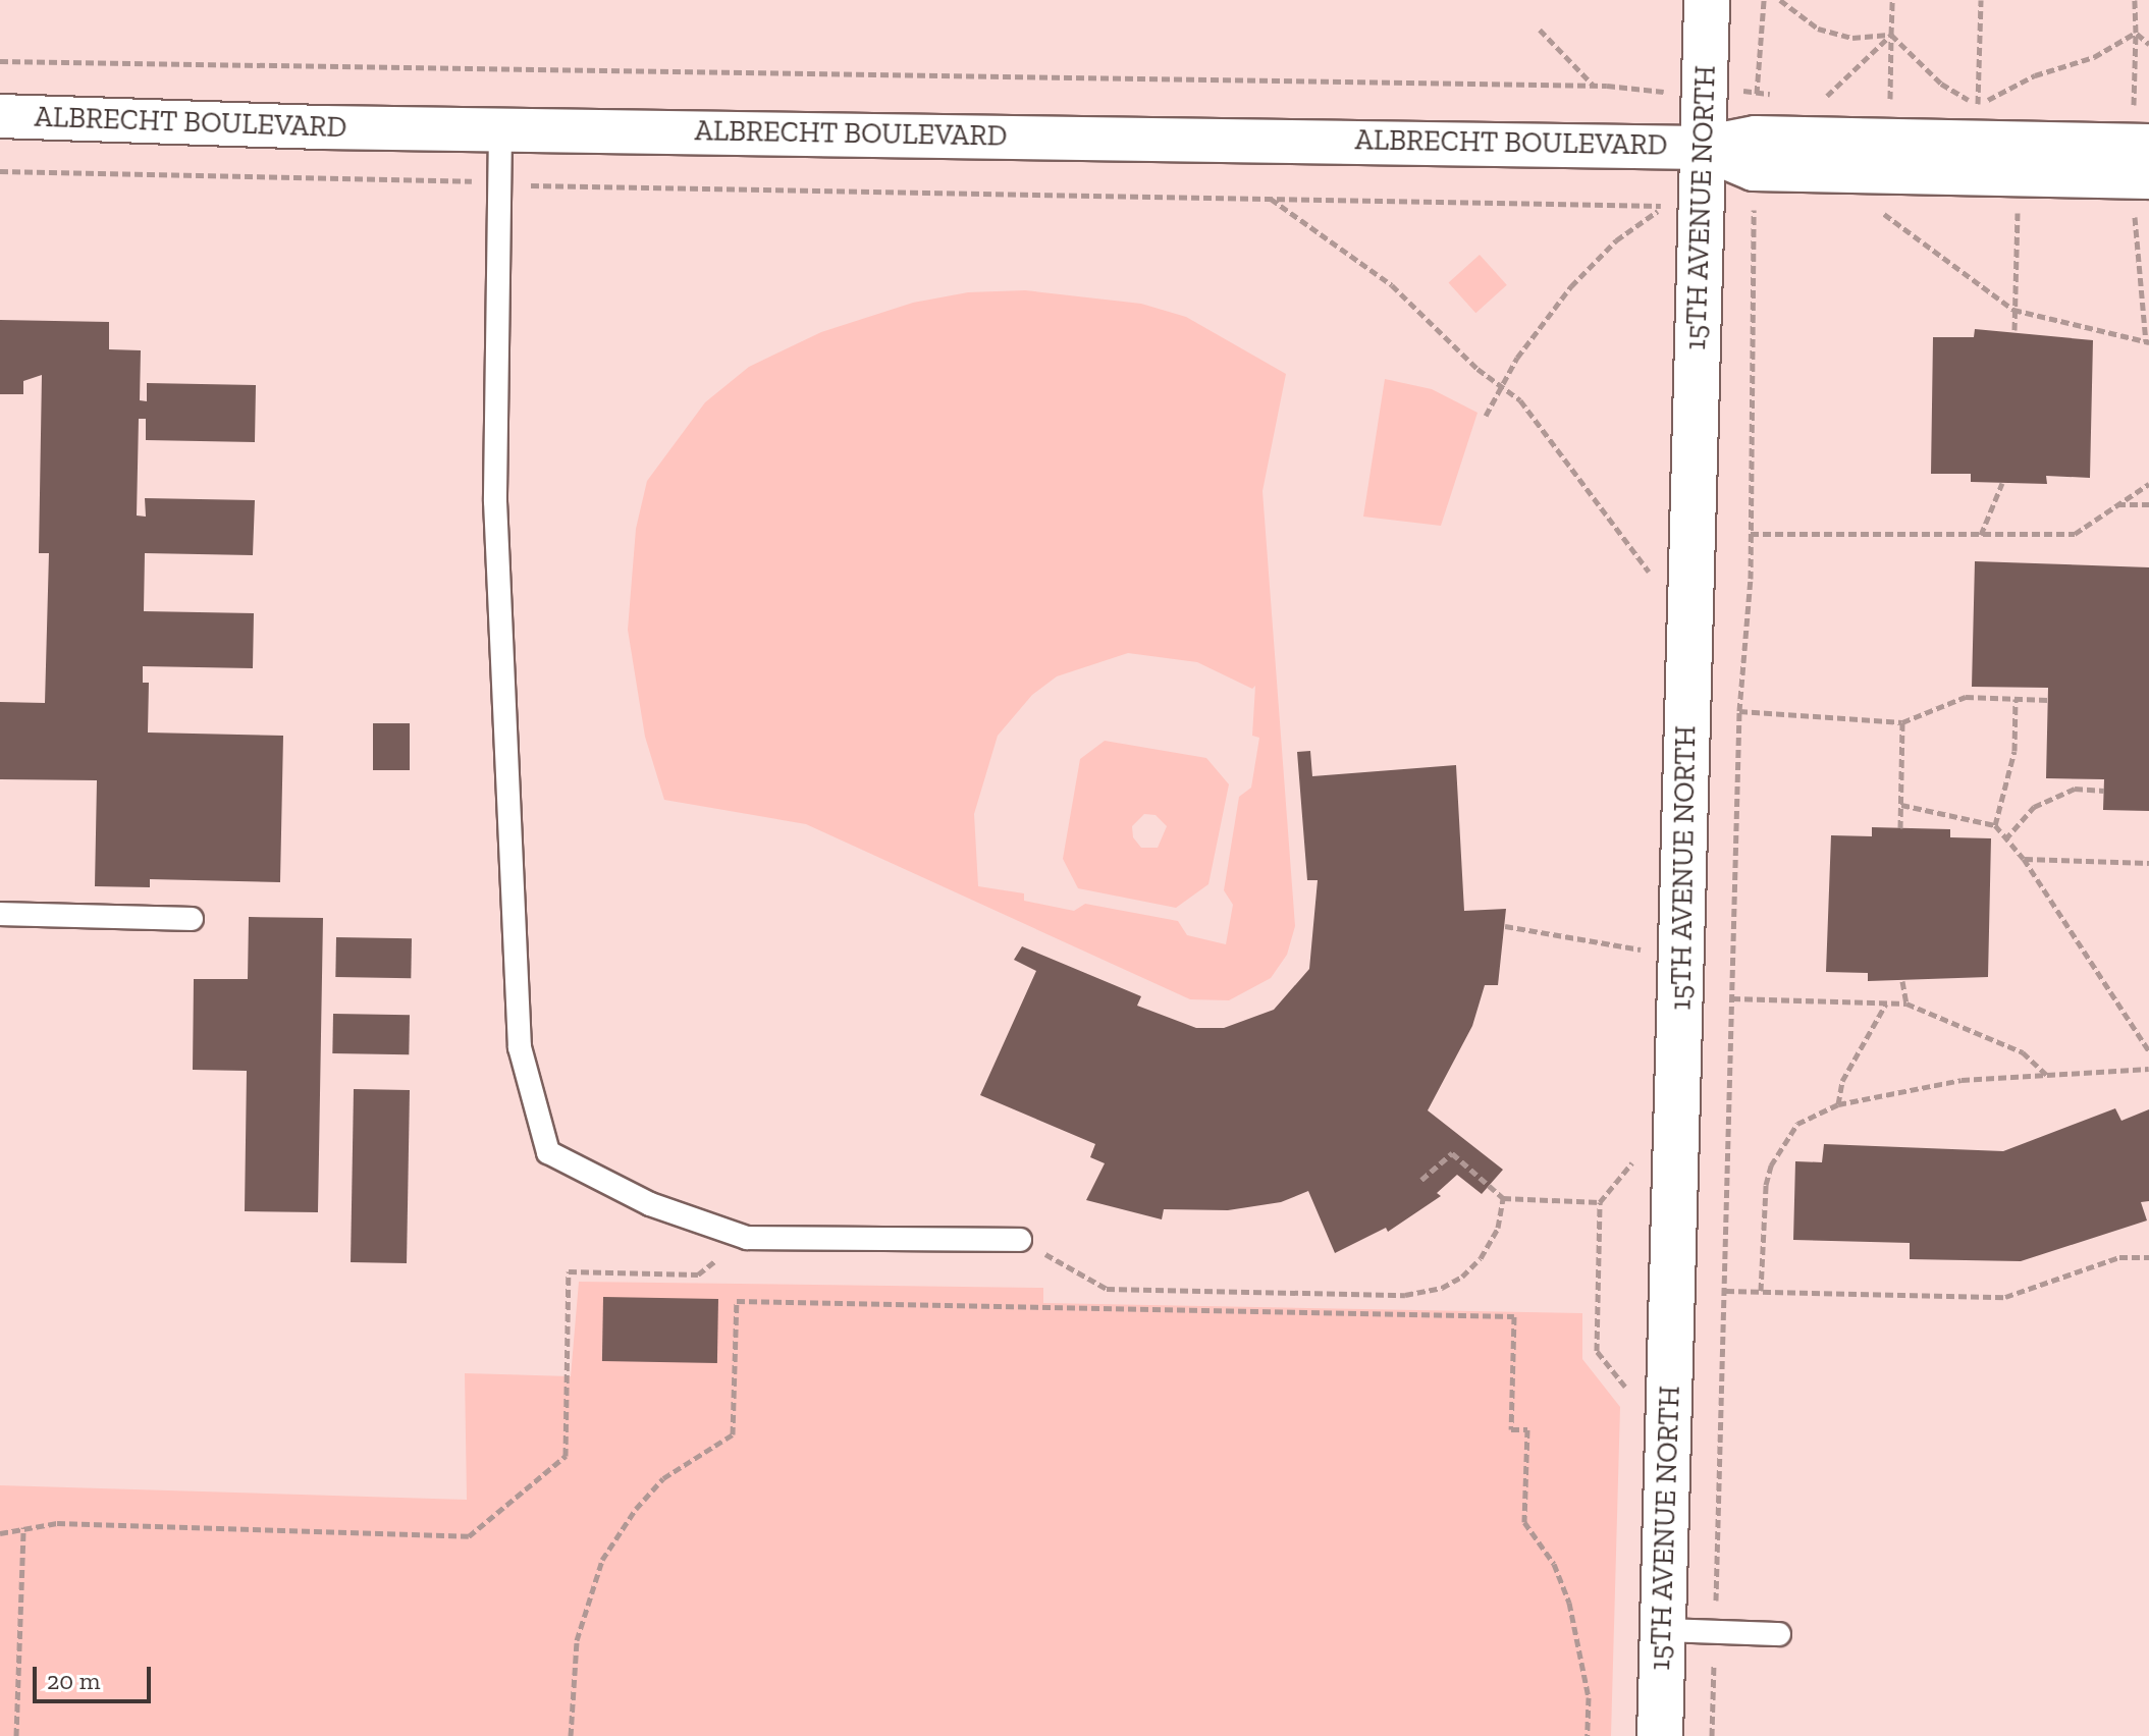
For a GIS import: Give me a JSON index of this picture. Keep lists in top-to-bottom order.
{
  "streets": {
    "street": ["ALBRECHT BOULEVARD", "15TH AVENUE NORTH"]
  },
  "crossings": [
    ["ALBRECHT BOULEVARD", "15TH AVENUE NORTH"]
  ],
  "scale_bar": "20 m"
}
